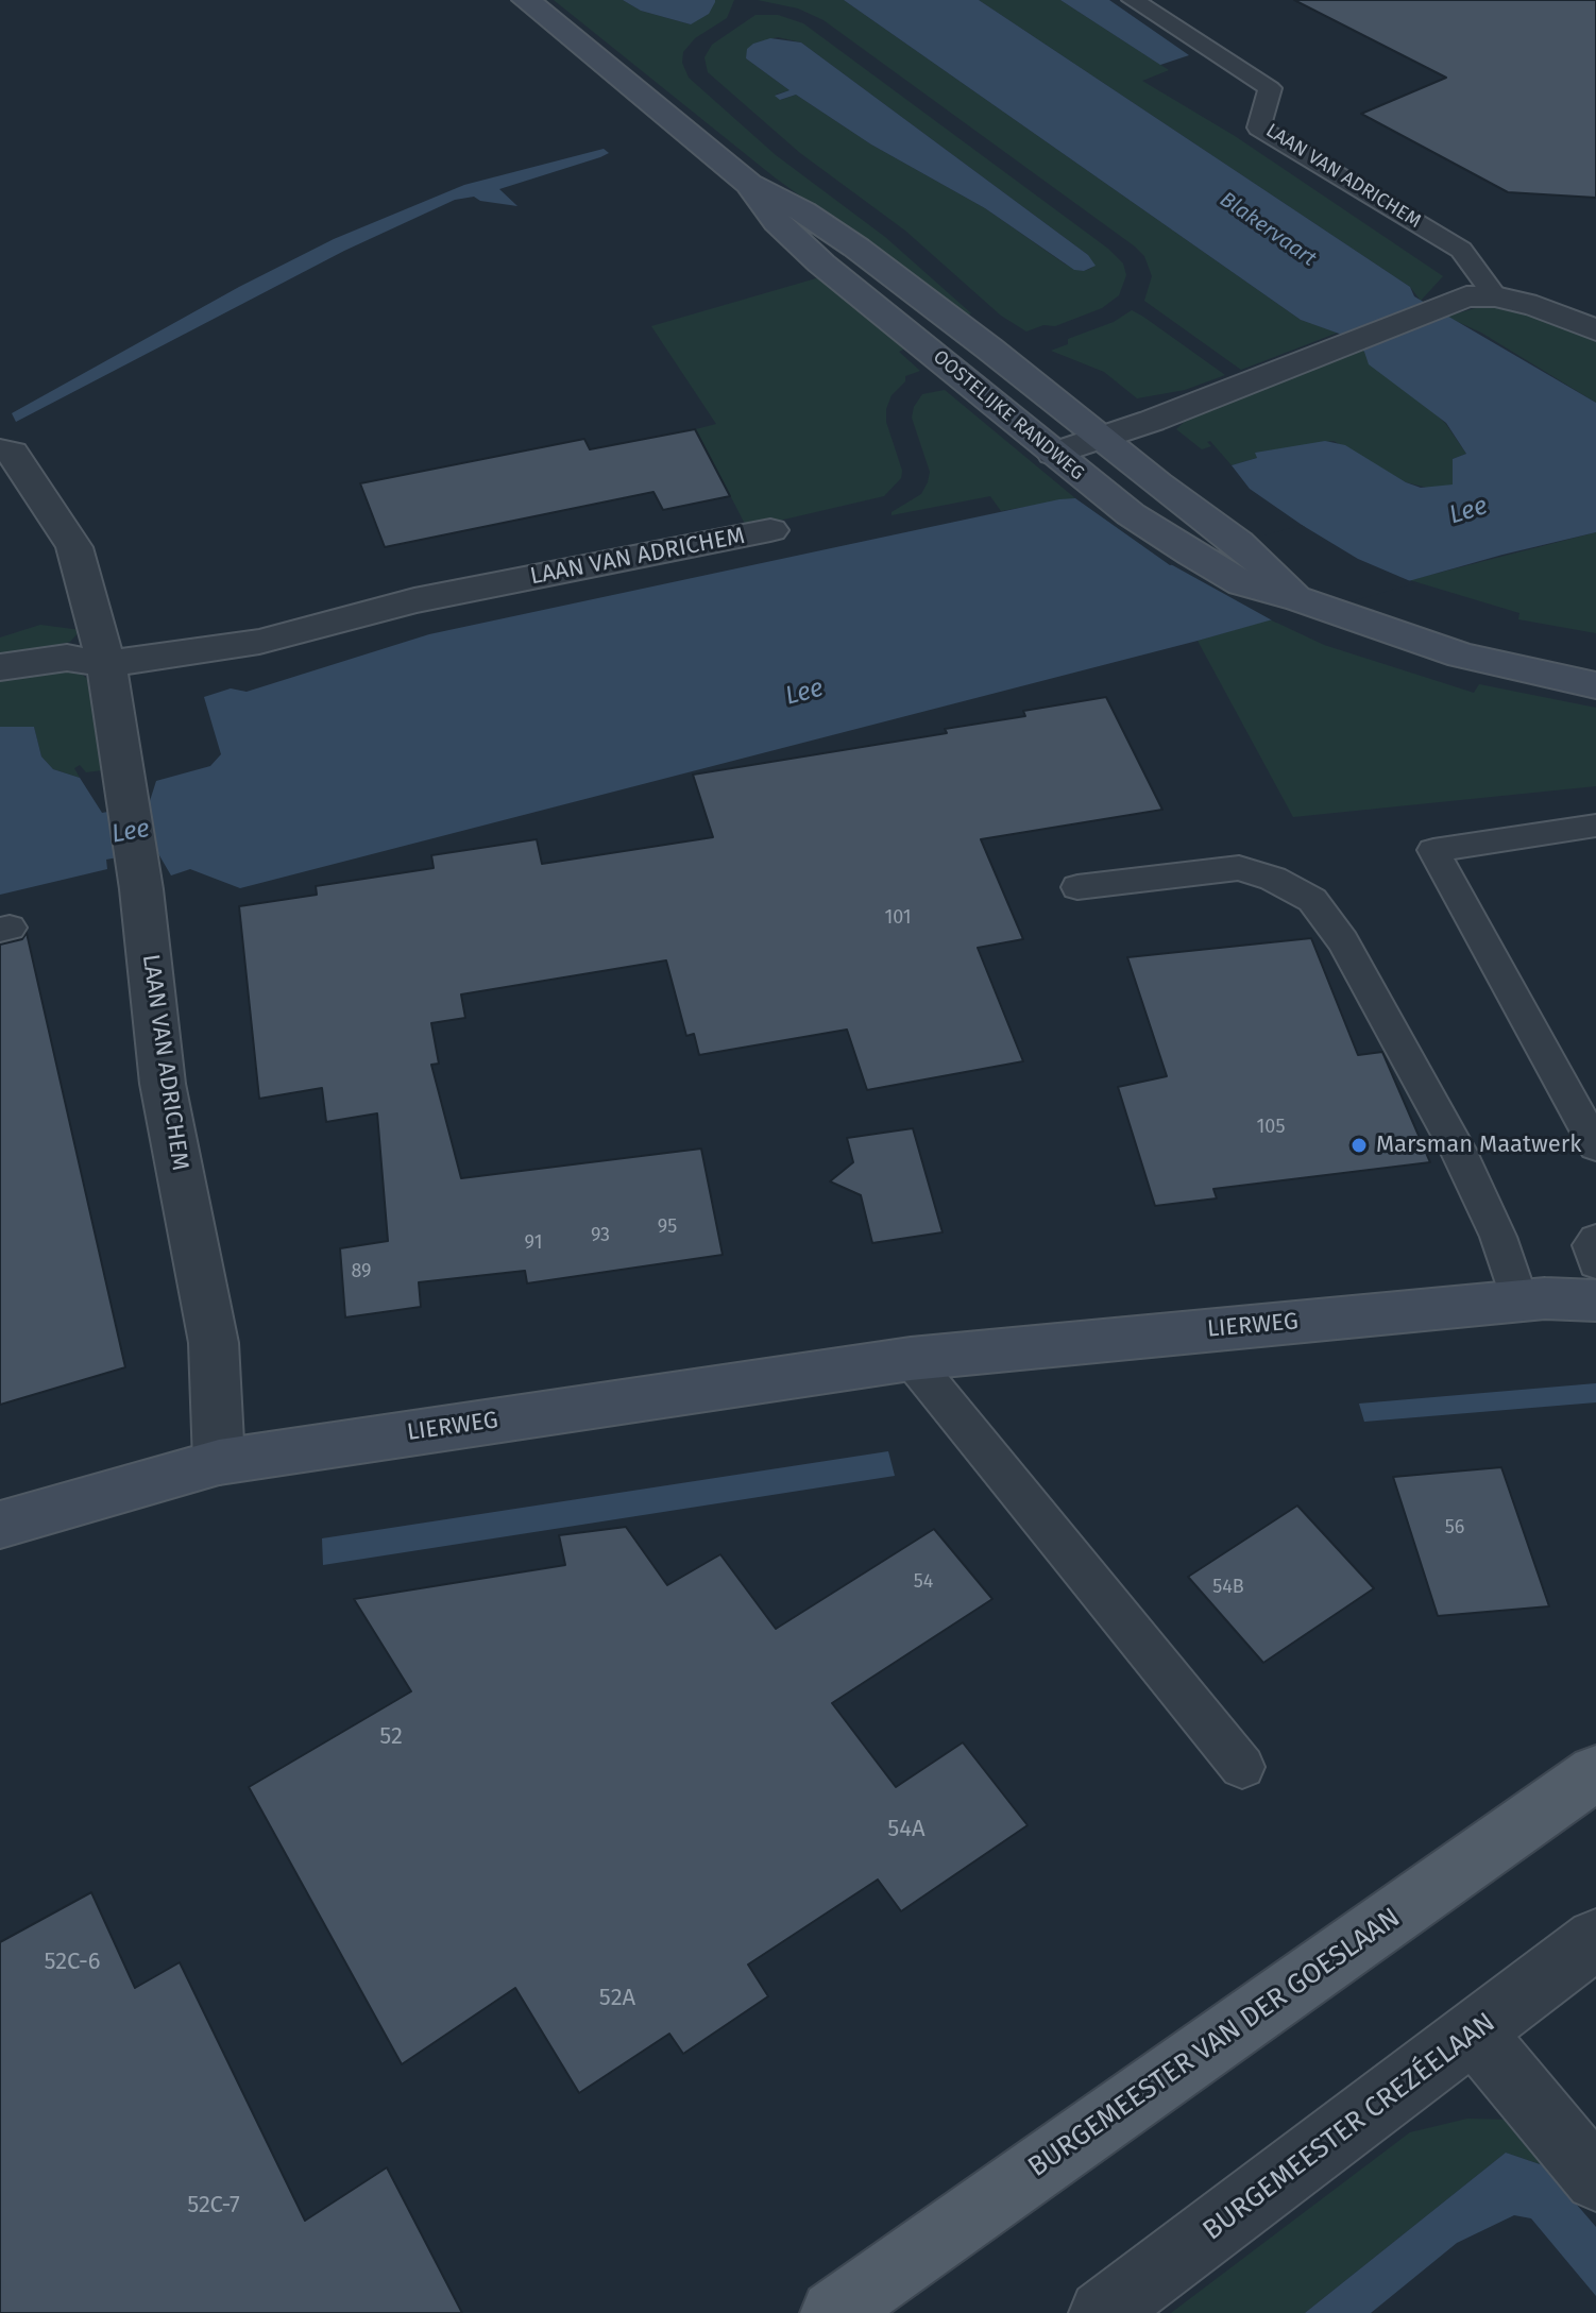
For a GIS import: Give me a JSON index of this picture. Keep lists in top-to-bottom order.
{
  "streets": {
    "main road": ["OOSTELIJKE RANDWEG", "LIERWEG", "BURGEMEESTER VAN DER GOESLAAN"],
    "street": ["LAAN VAN ADRICHEM", "BURGEMEESTER CREZÉELAAN"]
  },
  "crossings": [
    ["LAAN VAN ADRICHEM", "LIERWEG"]
  ],
  "water": ["Blakervaart", "Lee"],
  "places": ["Marsman Maatwerk"],
  "house_numbers": [
    "101",
    "105",
    "95",
    "93",
    "91",
    "89",
    "56",
    "54",
    "54B",
    "52",
    "54A",
    "52C-6",
    "52A",
    "52C-7"
  ]
}
